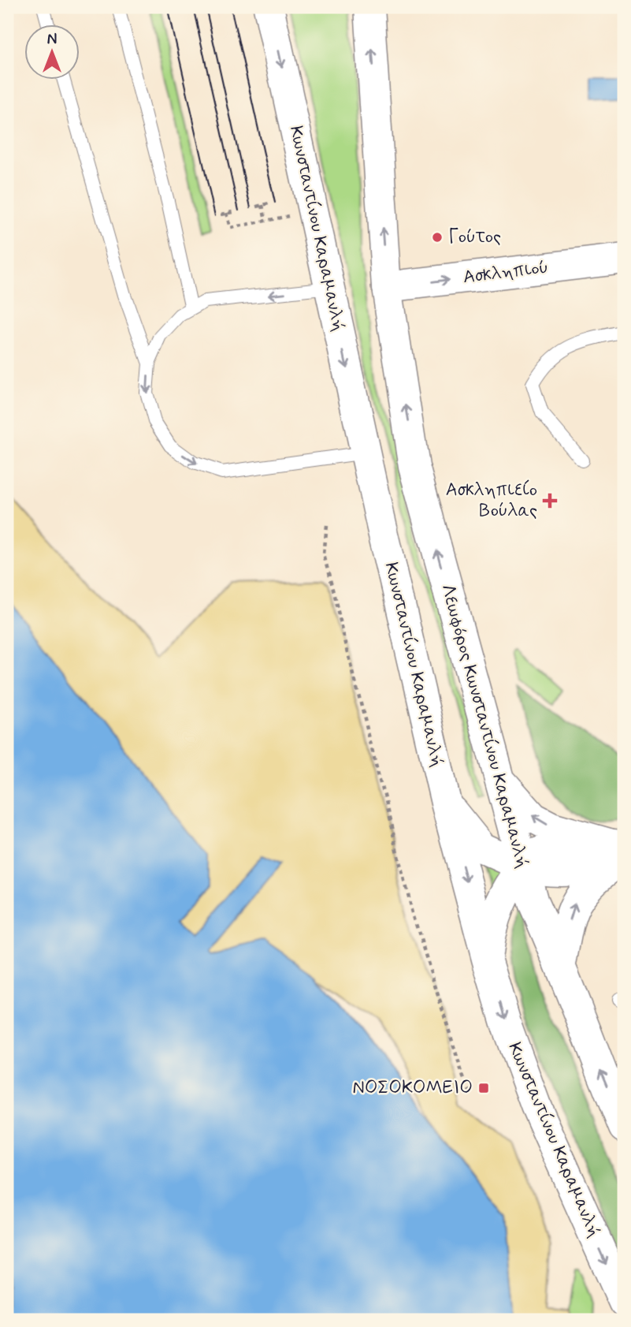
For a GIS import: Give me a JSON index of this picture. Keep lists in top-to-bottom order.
{
  "streets": {
    "main road": ["Κωνσταντίνου Καραμανλή", "Ασκληπιού", "Λεωφόρος Κωνσταντίνου Καραμανλή"]
  },
  "crossings": [
    ["Ασκληπιού", "Λεωφόρος Κωνσταντίνου Καραμανλή"]
  ],
  "one_way": ["Ασκληπιού", "Λεωφόρος Κωνσταντίνου Καραμανλή"],
  "places": {
    "other": ["Γούτος"],
    "health": ["Ασκληπιείο Βούλας"],
    "transit": ["ΝΟΣΟΚΟΜΕΙΟ"]
  },
  "north": "top"
}
